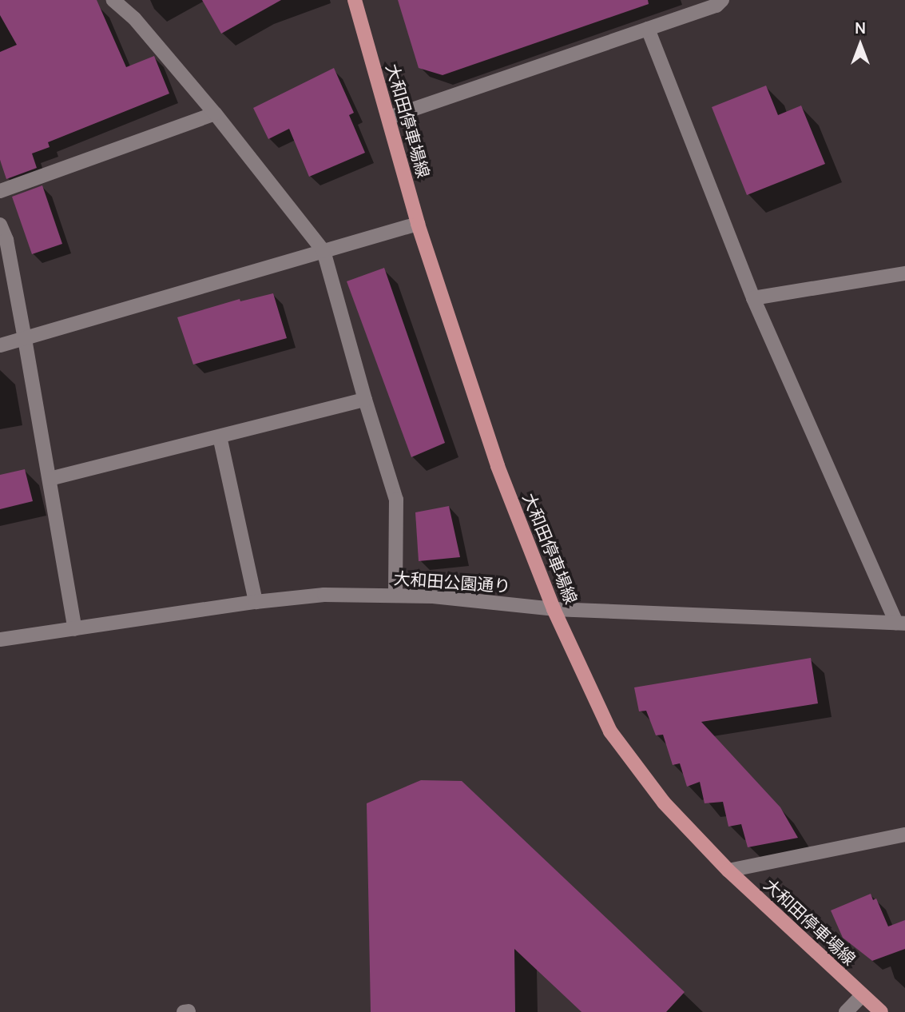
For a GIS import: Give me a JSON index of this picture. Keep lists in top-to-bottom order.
{
  "streets": {
    "main road": ["大和田停車場線"],
    "street": ["大和田公園通り"]
  },
  "crossings": [
    ["大和田停車場線", "大和田公園通り"]
  ],
  "north": "top"
}
